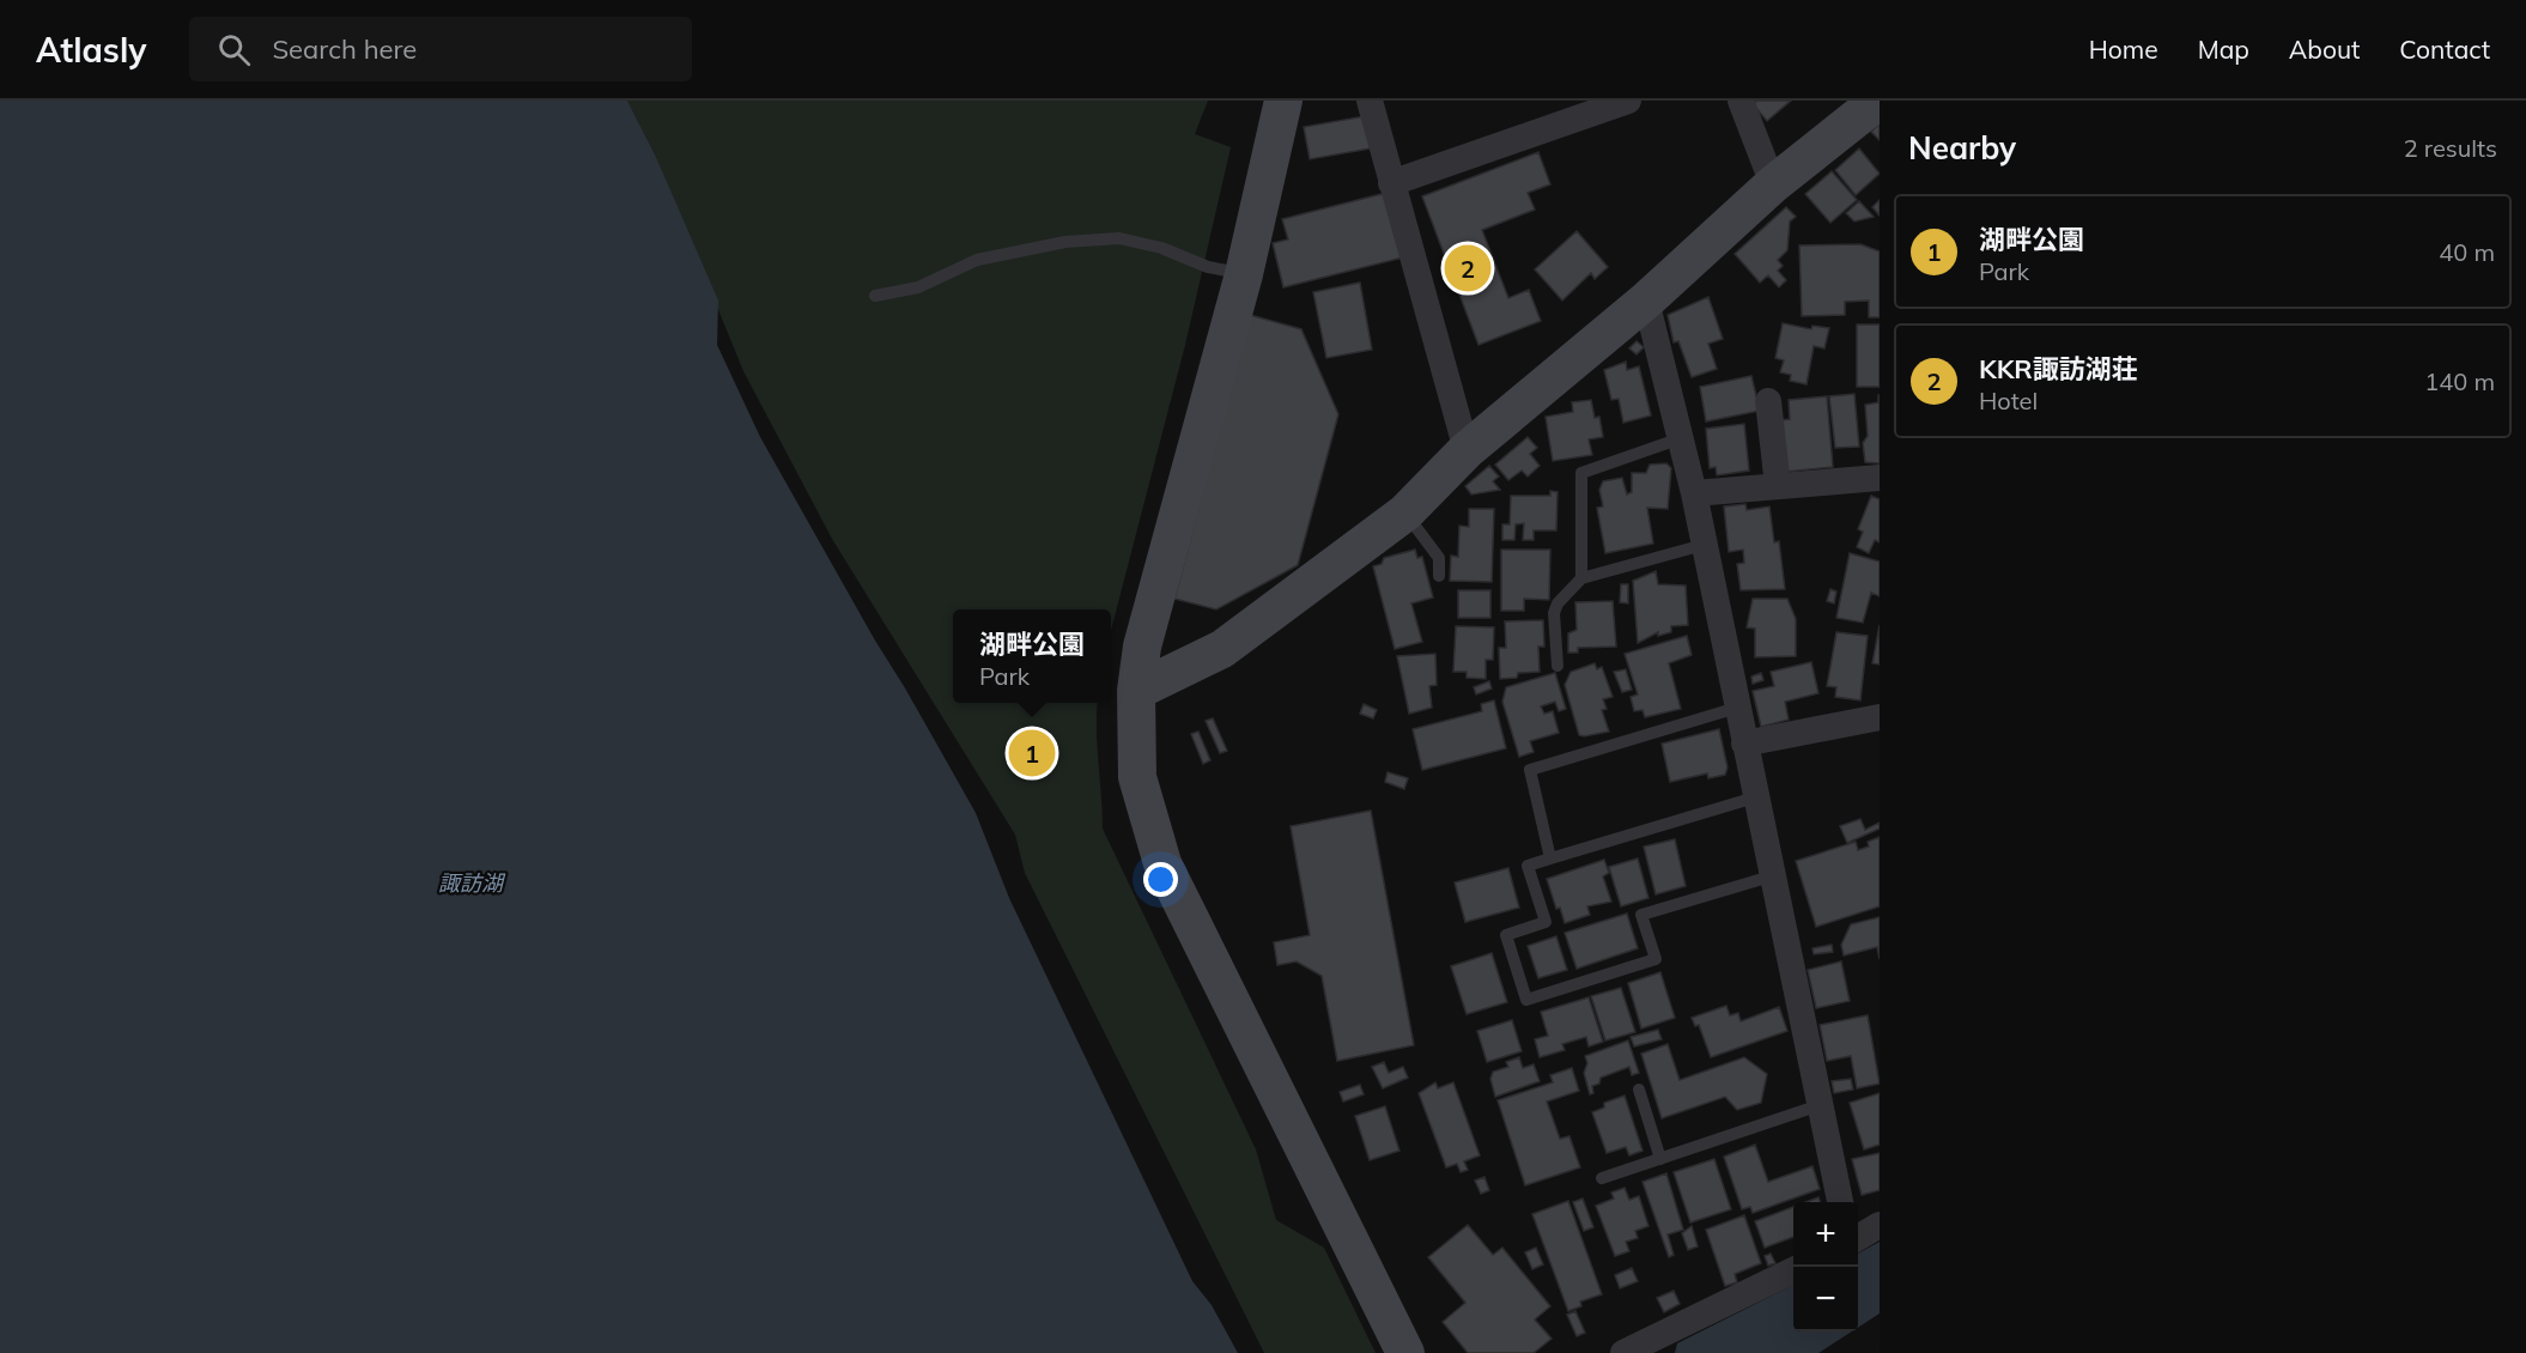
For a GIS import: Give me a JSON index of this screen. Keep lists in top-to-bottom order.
{
  "water": ["諏訪湖"],
  "page": {
    "header": "Atlasly",
    "search": "Search here",
    "nav": [
      "Home",
      "Map",
      "About",
      "Contact"
    ],
    "heading": ["Nearby", "2 results"],
    "list": [
      {
        "mark": "1",
        "name": "湖畔公園",
        "note": "Park",
        "value": "40 m"
      },
      {
        "mark": "2",
        "name": "KKR諏訪湖荘",
        "note": "Hotel",
        "value": "140 m"
      }
    ],
    "pins": ["2", "1"],
    "popup": ["湖畔公園", "Park"],
    "map_buttons": ["+", "−"]
  }
}
